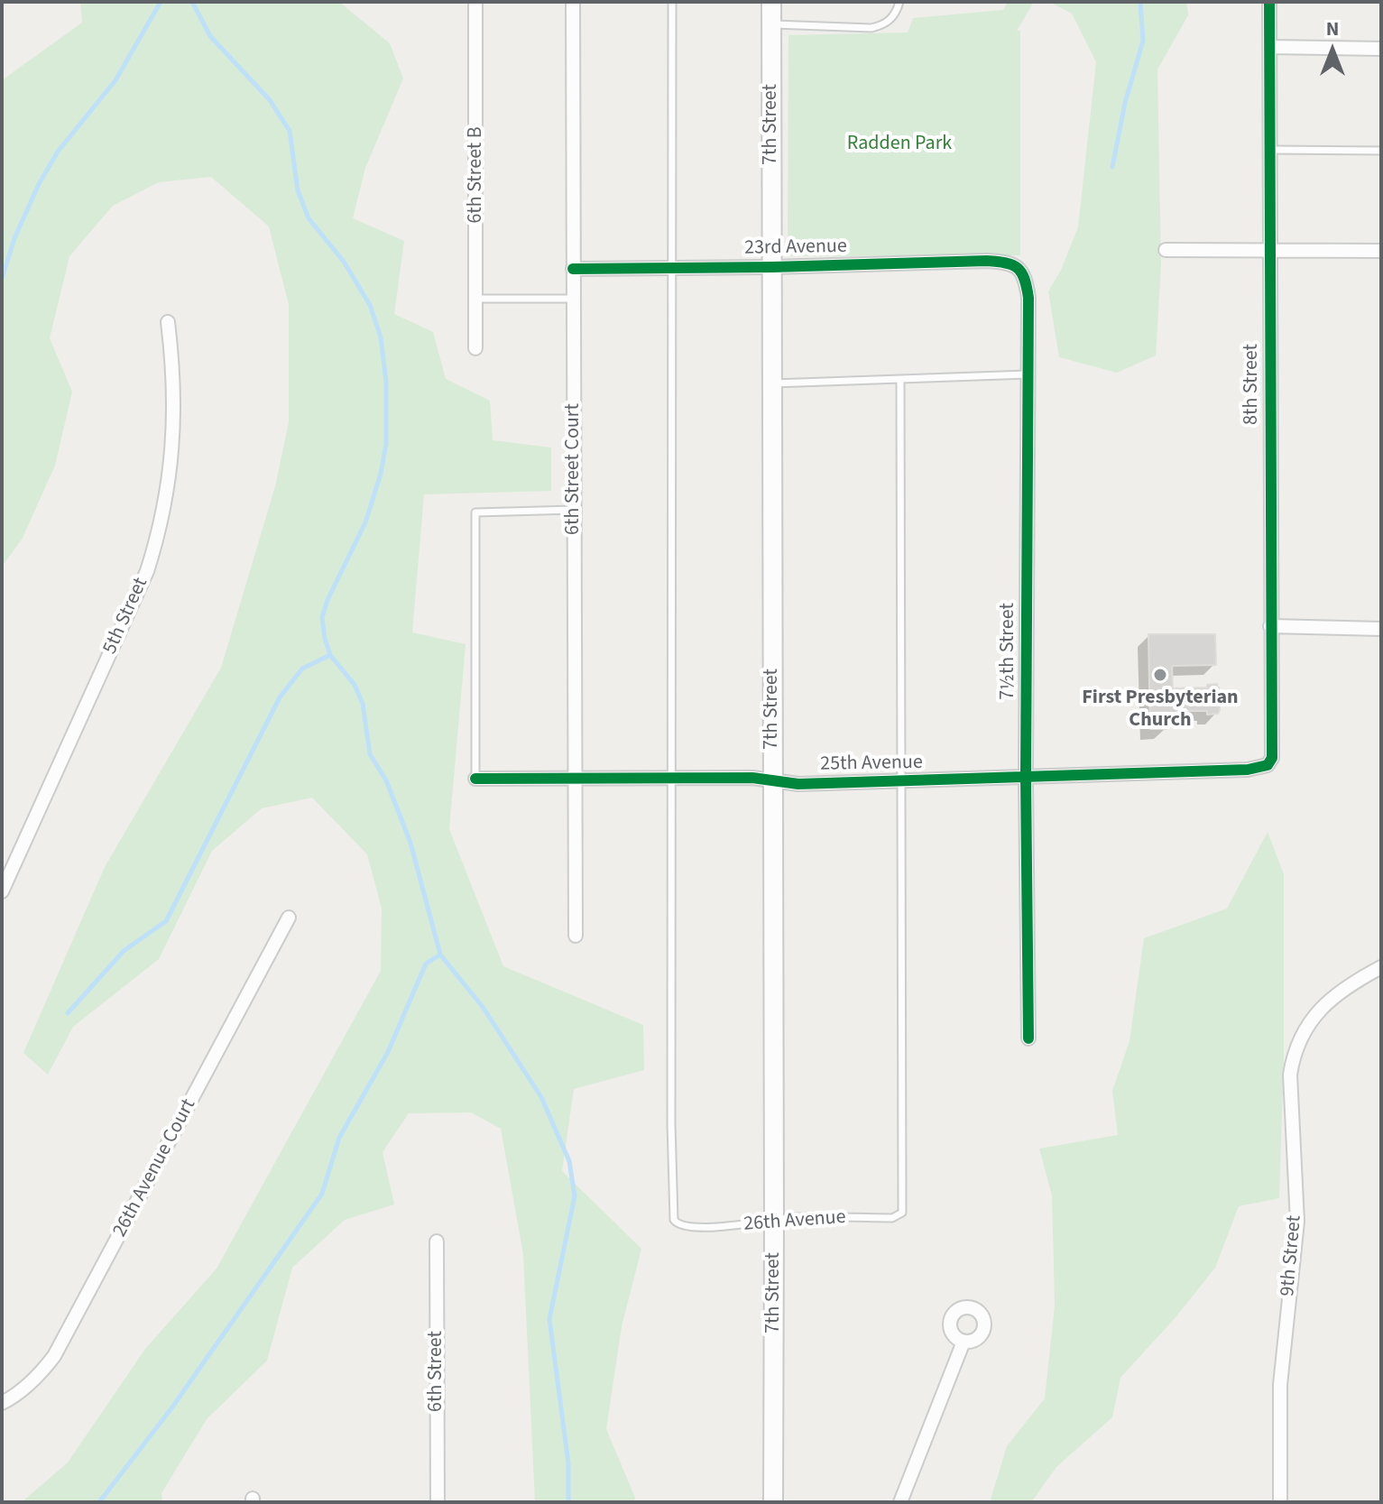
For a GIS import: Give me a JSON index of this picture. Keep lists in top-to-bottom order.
{
  "streets": {
    "main road": ["7th Street"],
    "street": [
      "6th Street B",
      "23rd Avenue",
      "8th Street",
      "6th Street Court",
      "5th Street",
      "7½th Street",
      "25th Avenue",
      "26th Avenue Court",
      "9th Street",
      "6th Street"
    ],
    "lane": ["26th Avenue"]
  },
  "crossings": [
    ["7th Street", "23rd Avenue"],
    ["7th Street", "25th Avenue"],
    ["7th Street", "26th Avenue"],
    ["23rd Avenue", "6th Street Court"],
    ["23rd Avenue", "7½th Street"],
    ["8th Street", "25th Avenue"],
    ["6th Street Court", "25th Avenue"],
    ["7½th Street", "25th Avenue"],
    ["25th Avenue", "26th Avenue"]
  ],
  "parks": ["Radden Park"],
  "places": ["First Presbyterian Church"],
  "north": "top"
}
